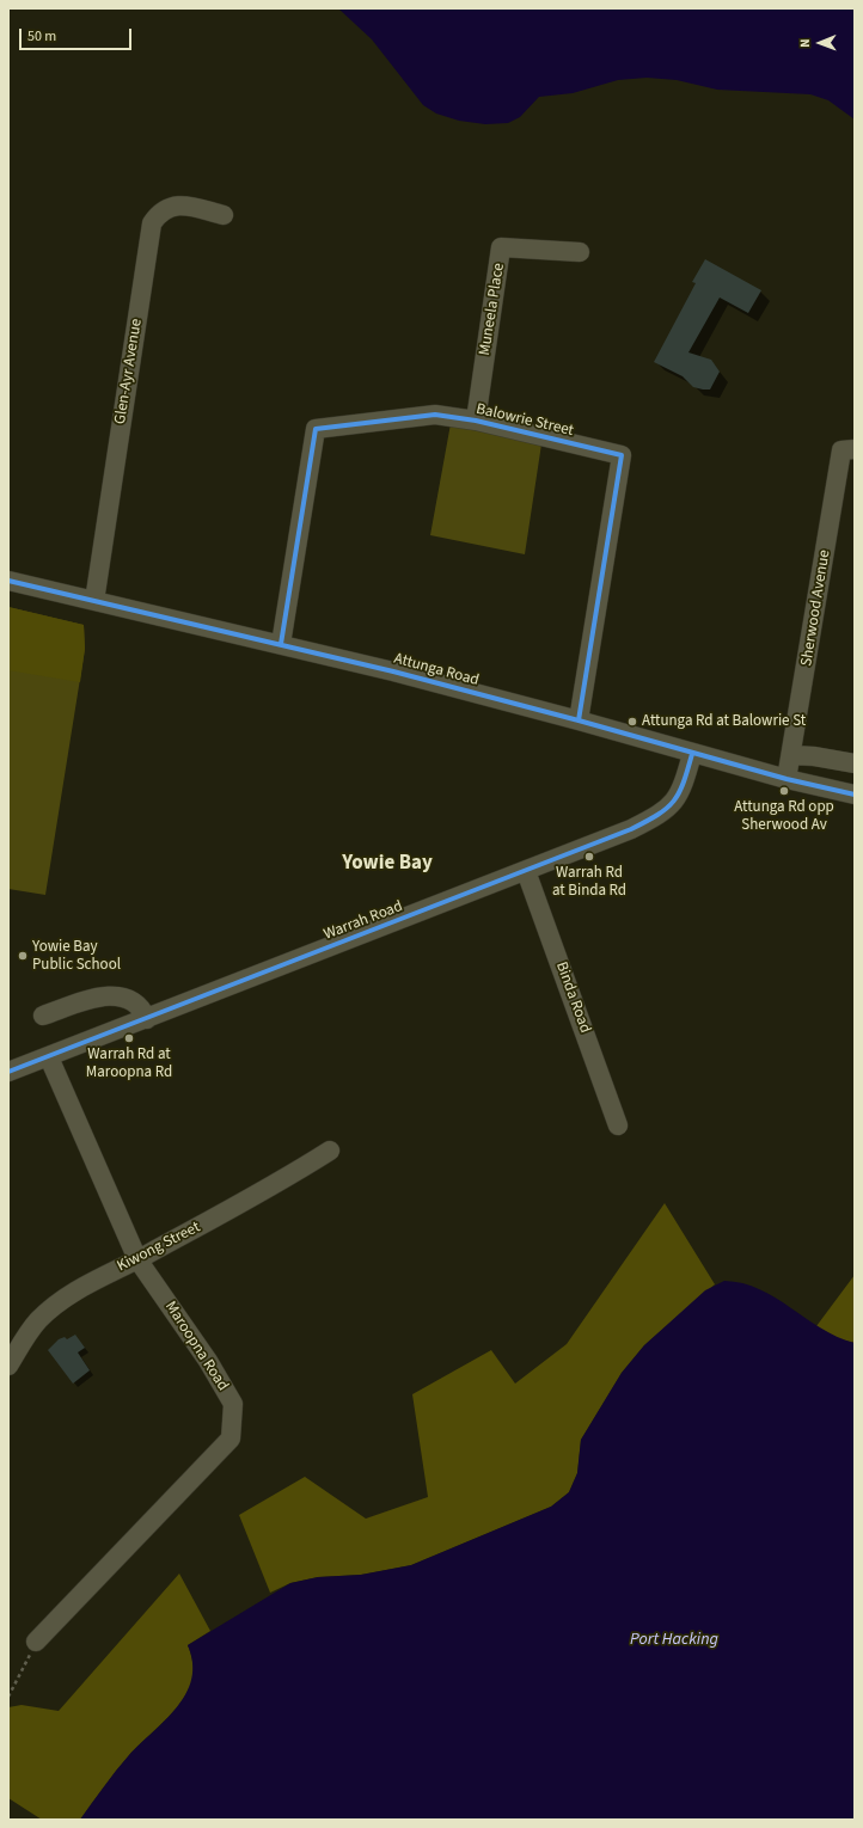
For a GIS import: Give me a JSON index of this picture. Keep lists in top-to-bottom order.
{
  "streets": {
    "street": [
      "Muneela Place",
      "Glen-Ayr Avenue",
      "Balowrie Street",
      "Sherwood Avenue",
      "Attunga Road",
      "Warrah Road",
      "Binda Road",
      "Kiwong Street",
      "Maroopna Road"
    ]
  },
  "crossings": [
    ["Muneela Place", "Balowrie Street"],
    ["Glen-Ayr Avenue", "Attunga Road"],
    ["Balowrie Street", "Attunga Road"],
    ["Sherwood Avenue", "Attunga Road"],
    ["Attunga Road", "Warrah Road"],
    ["Warrah Road", "Binda Road"],
    ["Warrah Road", "Maroopna Road"],
    ["Kiwong Street", "Maroopna Road"]
  ],
  "districts": ["Yowie Bay"],
  "water": ["Port Hacking"],
  "places": [
    "Attunga Rd at Balowrie St",
    "Attunga Rd opp Sherwood Av",
    "Warrah Rd at Binda Rd",
    "Yowie Bay Public School",
    "Warrah Rd at Maroopna Rd"
  ],
  "scale_bar": "50 m",
  "north": "left"
}
